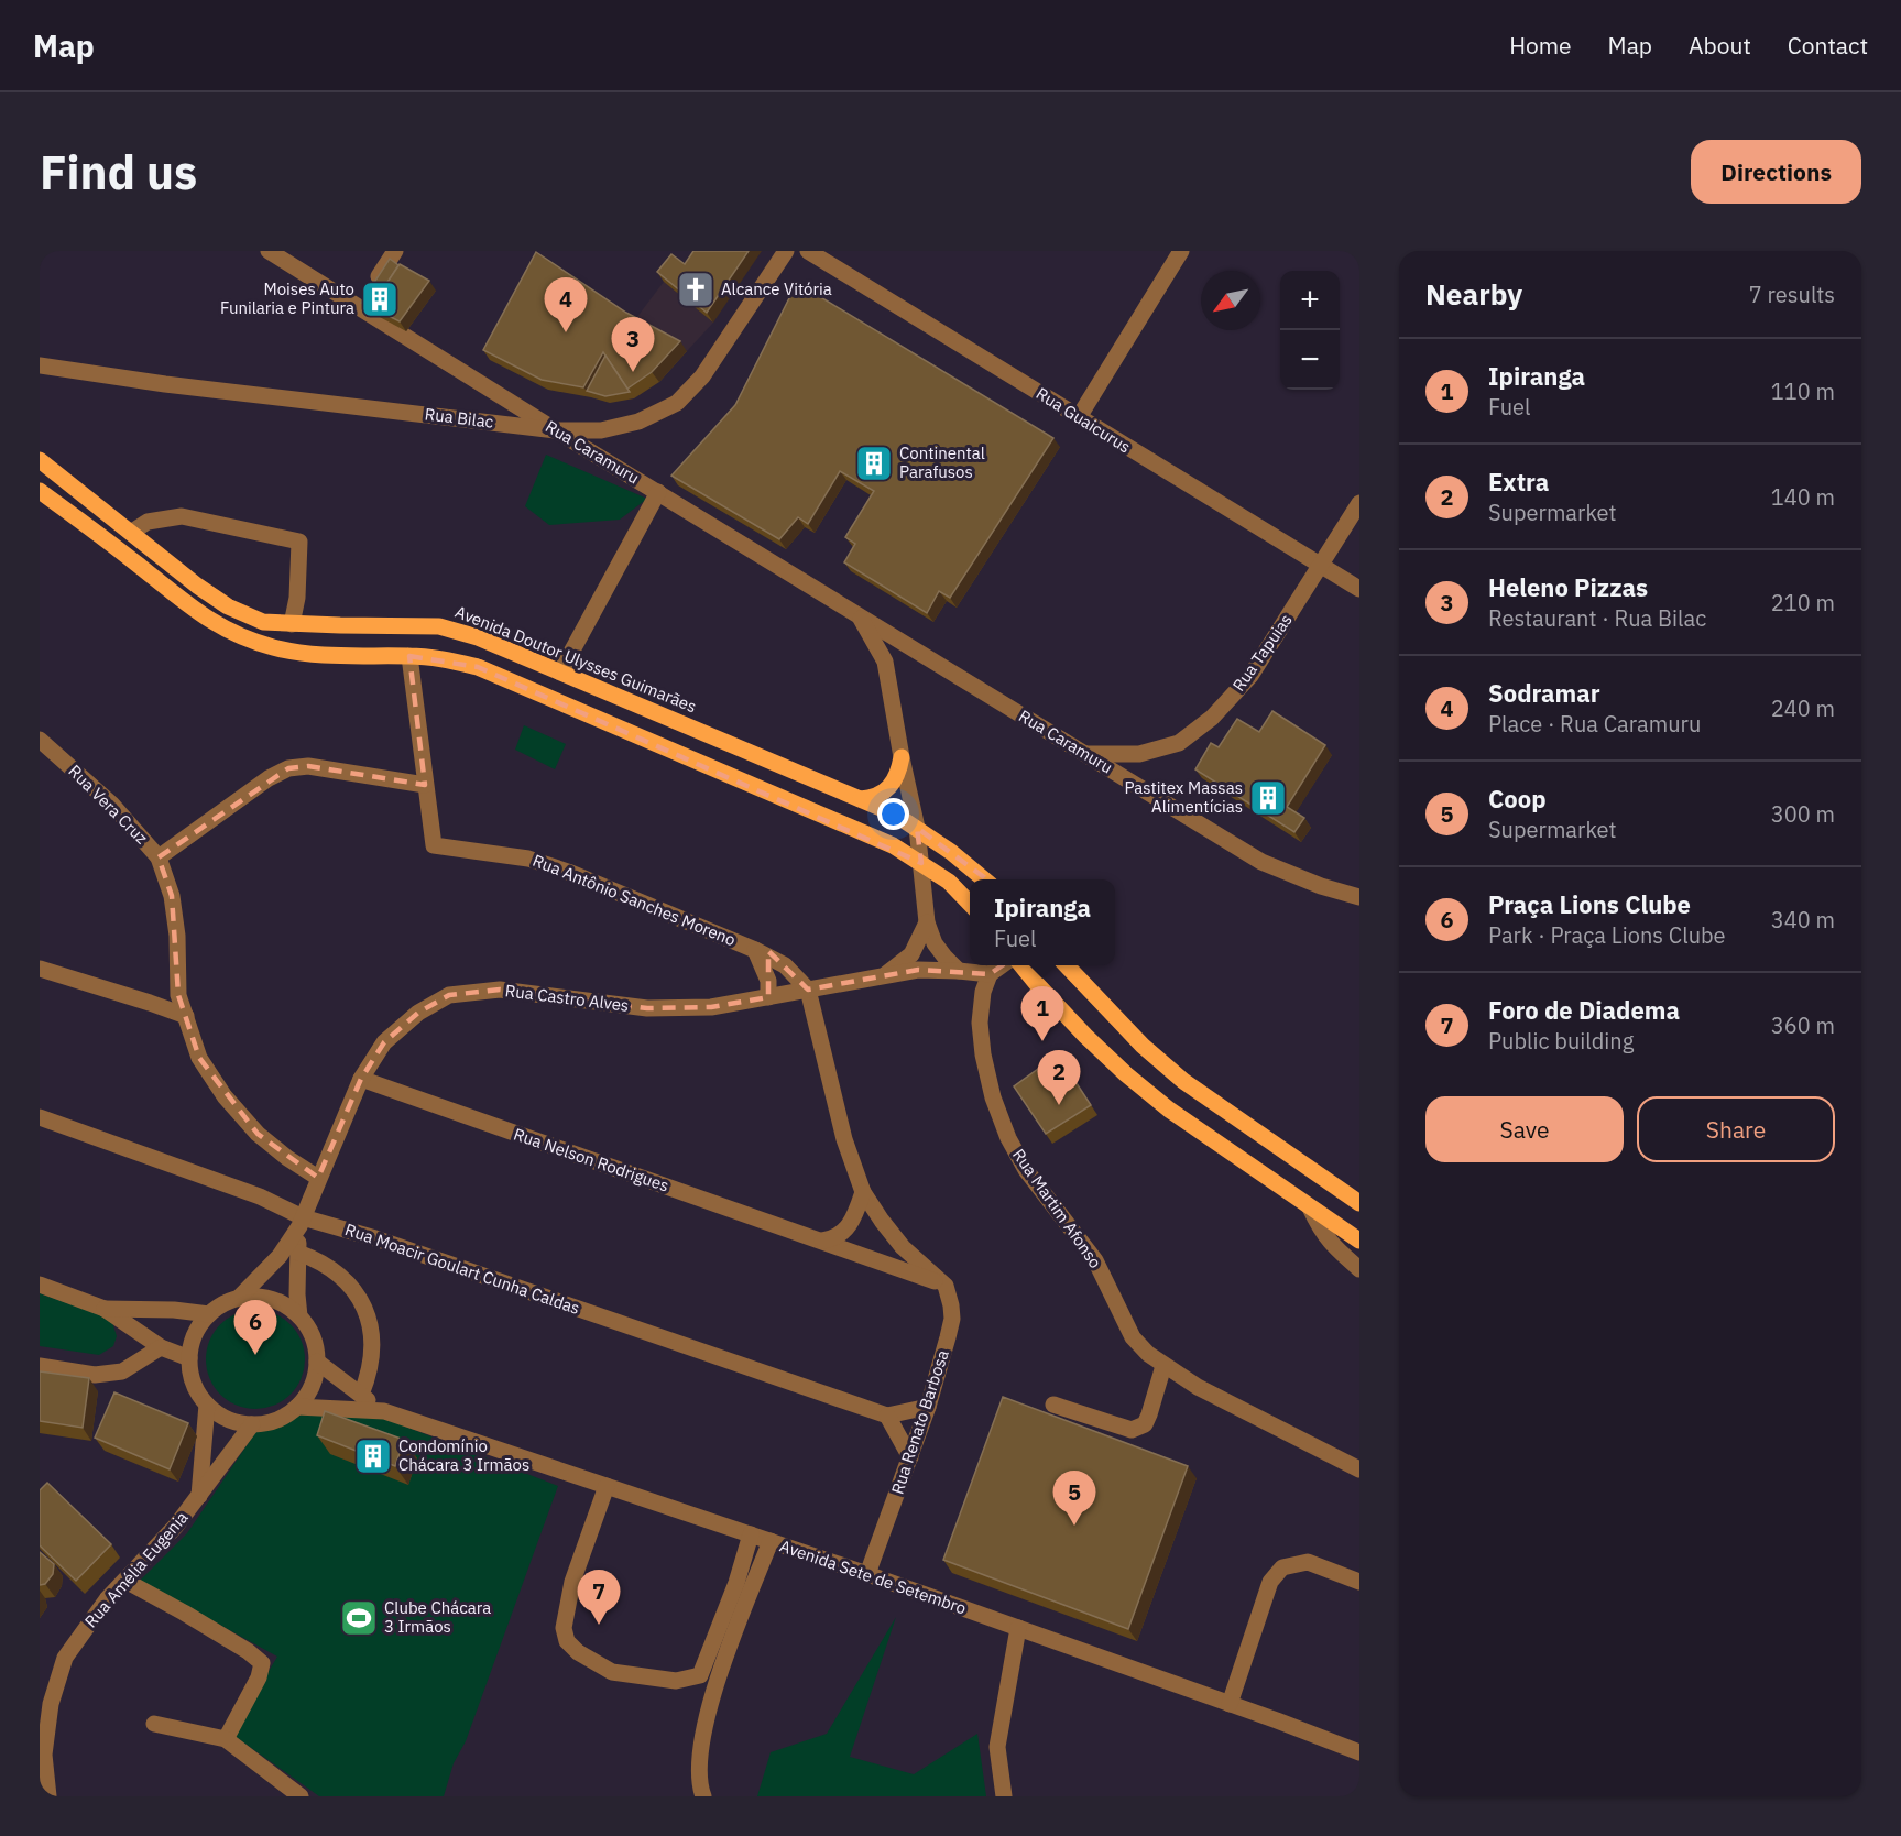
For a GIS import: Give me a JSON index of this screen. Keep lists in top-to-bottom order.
{
  "streets": {
    "main road": ["Avenida Doutor Ulysses Guimarães"],
    "street": [
      "Rua Bilac",
      "Rua Guaicurus",
      "Rua Caramuru",
      "Rua Tapuias",
      "Rua Vera Cruz",
      "Rua Antônio Sanches Moreno",
      "Rua Castro Alves",
      "Rua Nelson Rodrigues",
      "Rua Martim Afonso",
      "Rua Moacir Goulart Cunha Caldas",
      "Rua Renato Barbosa",
      "Rua Amélia Eugenia",
      "Avenida Sete de Setembro"
    ]
  },
  "crossings": [
    ["Rua Bilac", "Rua Caramuru"],
    ["Rua Guaicurus", "Rua Tapuias"],
    ["Rua Caramuru", "Rua Tapuias"],
    ["Rua Vera Cruz", "Rua Castro Alves"],
    ["Rua Antônio Sanches Moreno", "Rua Castro Alves"],
    ["Rua Castro Alves", "Rua Nelson Rodrigues"],
    ["Rua Castro Alves", "Rua Martim Afonso"],
    ["Rua Castro Alves", "Rua Moacir Goulart Cunha Caldas"],
    ["Rua Castro Alves", "Rua Amélia Eugenia"],
    ["Rua Castro Alves", "Avenida Sete de Setembro"],
    ["Rua Nelson Rodrigues", "Rua Renato Barbosa"],
    ["Rua Renato Barbosa", "Avenida Sete de Setembro"],
    ["Rua Amélia Eugenia", "Avenida Sete de Setembro"]
  ],
  "places": {
    "church": ["Alcance Vitória"],
    "building": [
      "Moises Auto Funilaria e Pintura",
      "Continental Parafusos",
      "Pastitex Massas Alimentícias",
      "Condomínio Chácara 3 Irmãos"
    ],
    "sports": ["Clube Chácara 3 Irmãos"]
  },
  "north": "bottom left",
  "page": {
    "header": "Map",
    "nav": [
      "Home",
      "Map",
      "About",
      "Contact"
    ],
    "buttons": [
      "Directions",
      ["Save", "Share"]
    ],
    "title": "Find us",
    "heading": ["Nearby", "7 results"],
    "map_buttons": ["+", "−"],
    "pins": [
      "4",
      "3",
      "1",
      "2",
      "6",
      "5",
      "7"
    ],
    "list": [
      {
        "mark": "1",
        "name": "Ipiranga",
        "note": "Fuel",
        "value": "110 m"
      },
      {
        "mark": "2",
        "name": "Extra",
        "note": "Supermarket",
        "value": "140 m"
      },
      {
        "mark": "3",
        "name": "Heleno Pizzas",
        "note": "Restaurant · Rua Bilac",
        "value": "210 m"
      },
      {
        "mark": "4",
        "name": "Sodramar",
        "note": "Place · Rua Caramuru",
        "value": "240 m"
      },
      {
        "mark": "5",
        "name": "Coop",
        "note": "Supermarket",
        "value": "300 m"
      },
      {
        "mark": "6",
        "name": "Praça Lions Clube",
        "note": "Park · Praça Lions Clube",
        "value": "340 m"
      },
      {
        "mark": "7",
        "name": "Foro de Diadema",
        "note": "Public building",
        "value": "360 m"
      }
    ],
    "popup": ["Ipiranga", "Fuel"]
  }
}
